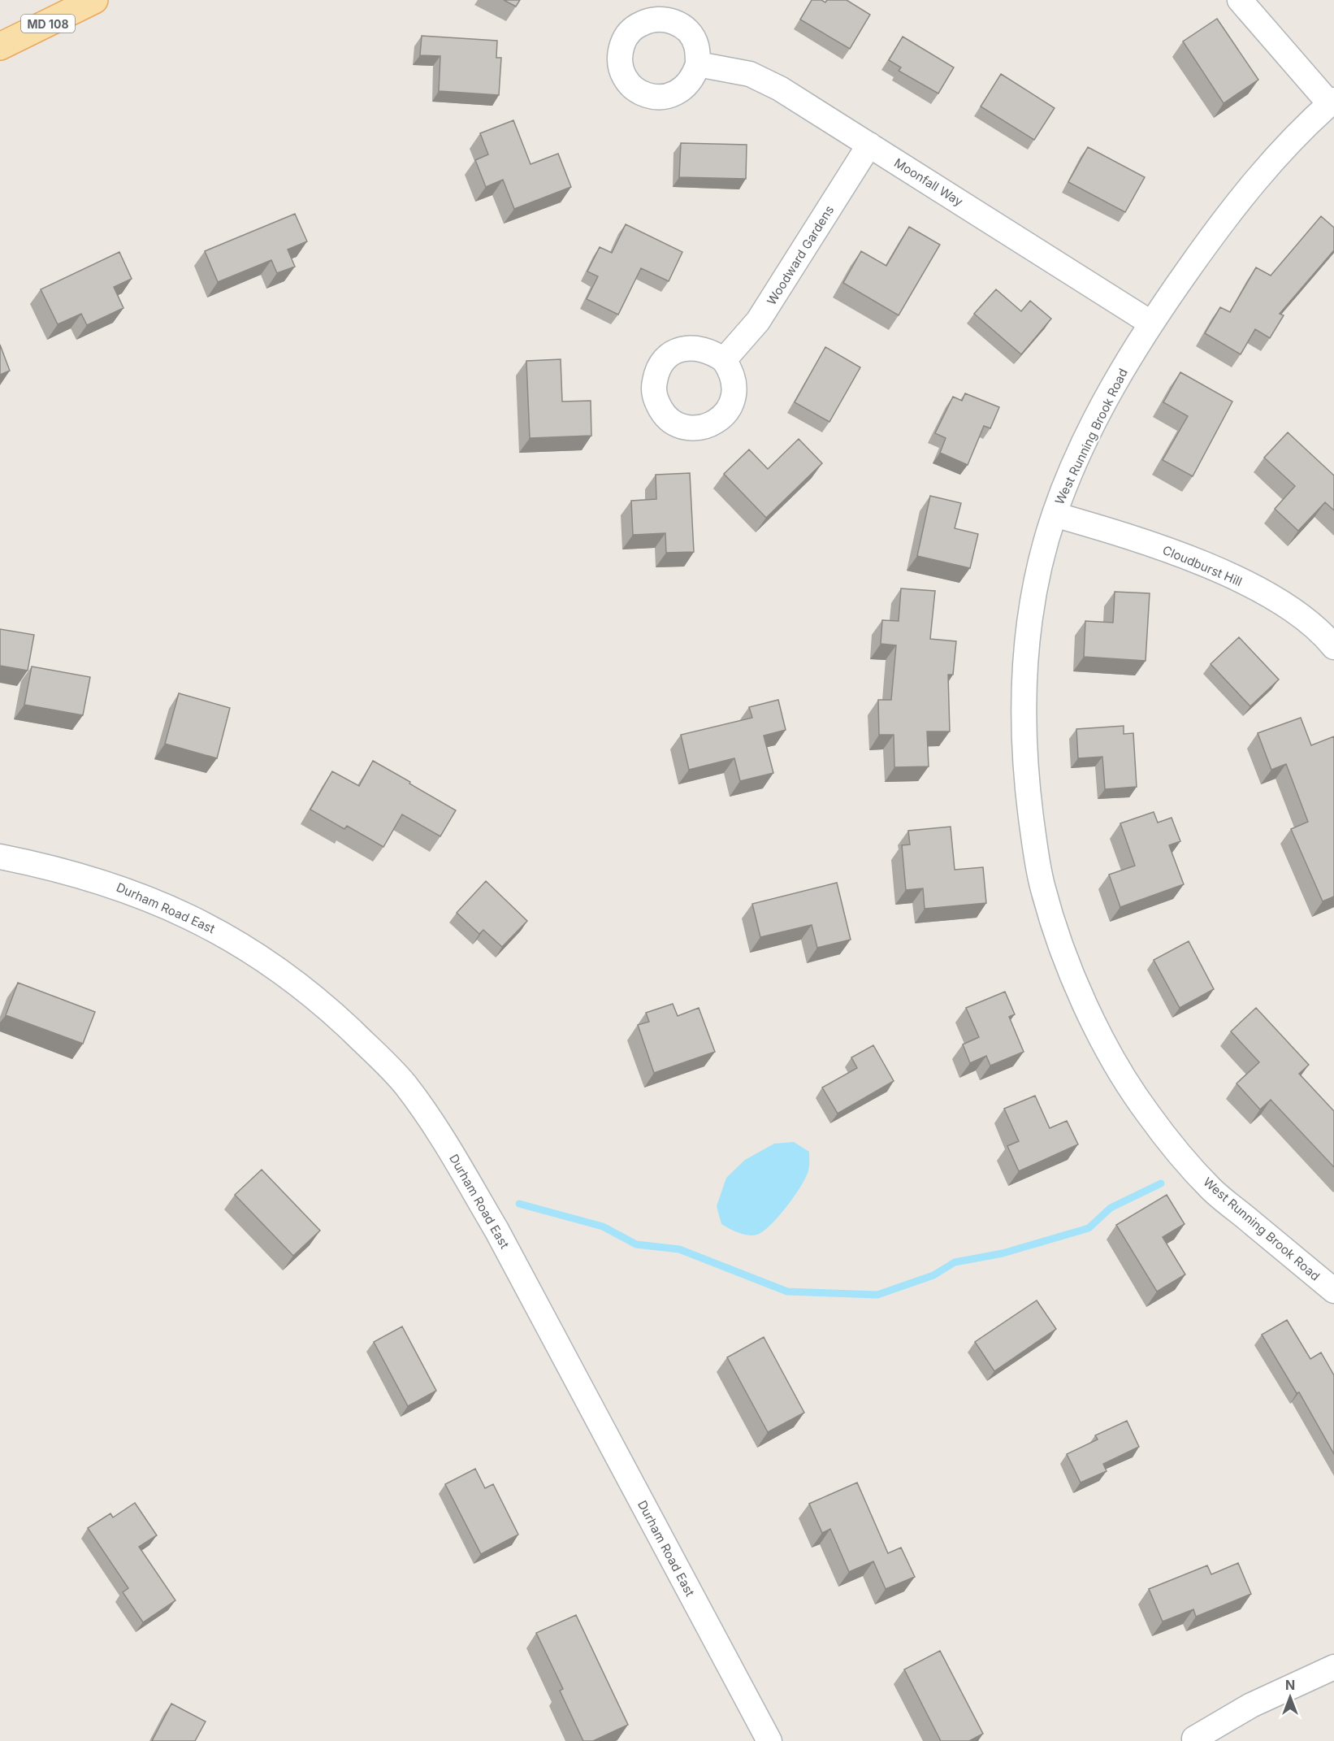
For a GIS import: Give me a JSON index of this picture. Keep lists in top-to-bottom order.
{
  "streets": {
    "main road": ["MD 108"],
    "street": [
      "Moonfall Way",
      "Woodward Gardens",
      "West Running Brook Road",
      "Cloudburst Hill",
      "Durham Road East"
    ]
  },
  "crossings": [
    ["Moonfall Way", "Woodward Gardens"],
    ["Moonfall Way", "West Running Brook Road"],
    ["West Running Brook Road", "Cloudburst Hill"]
  ],
  "north": "top"
}
